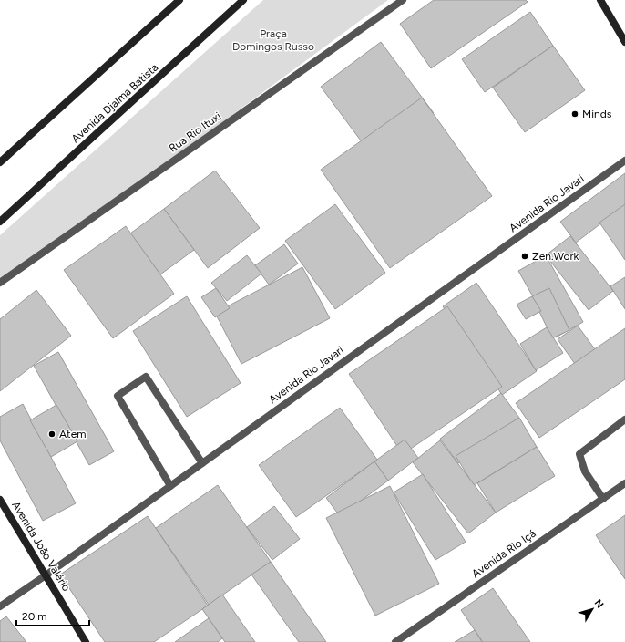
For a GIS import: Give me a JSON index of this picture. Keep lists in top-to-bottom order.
{
  "streets": {
    "main road": ["Avenida Djalma Batista", "Avenida João Valério"],
    "street": ["Rua Rio Ituxi", "Avenida Rio Javari", "Avenida Rio Içá"]
  },
  "crossings": [
    ["Avenida Rio Javari", "Avenida João Valério"]
  ],
  "parks": ["Praça Domingos Russo"],
  "places": ["Minds", "Zen.Work", "Atem"],
  "scale_bar": "20 m",
  "north": "top right"
}
